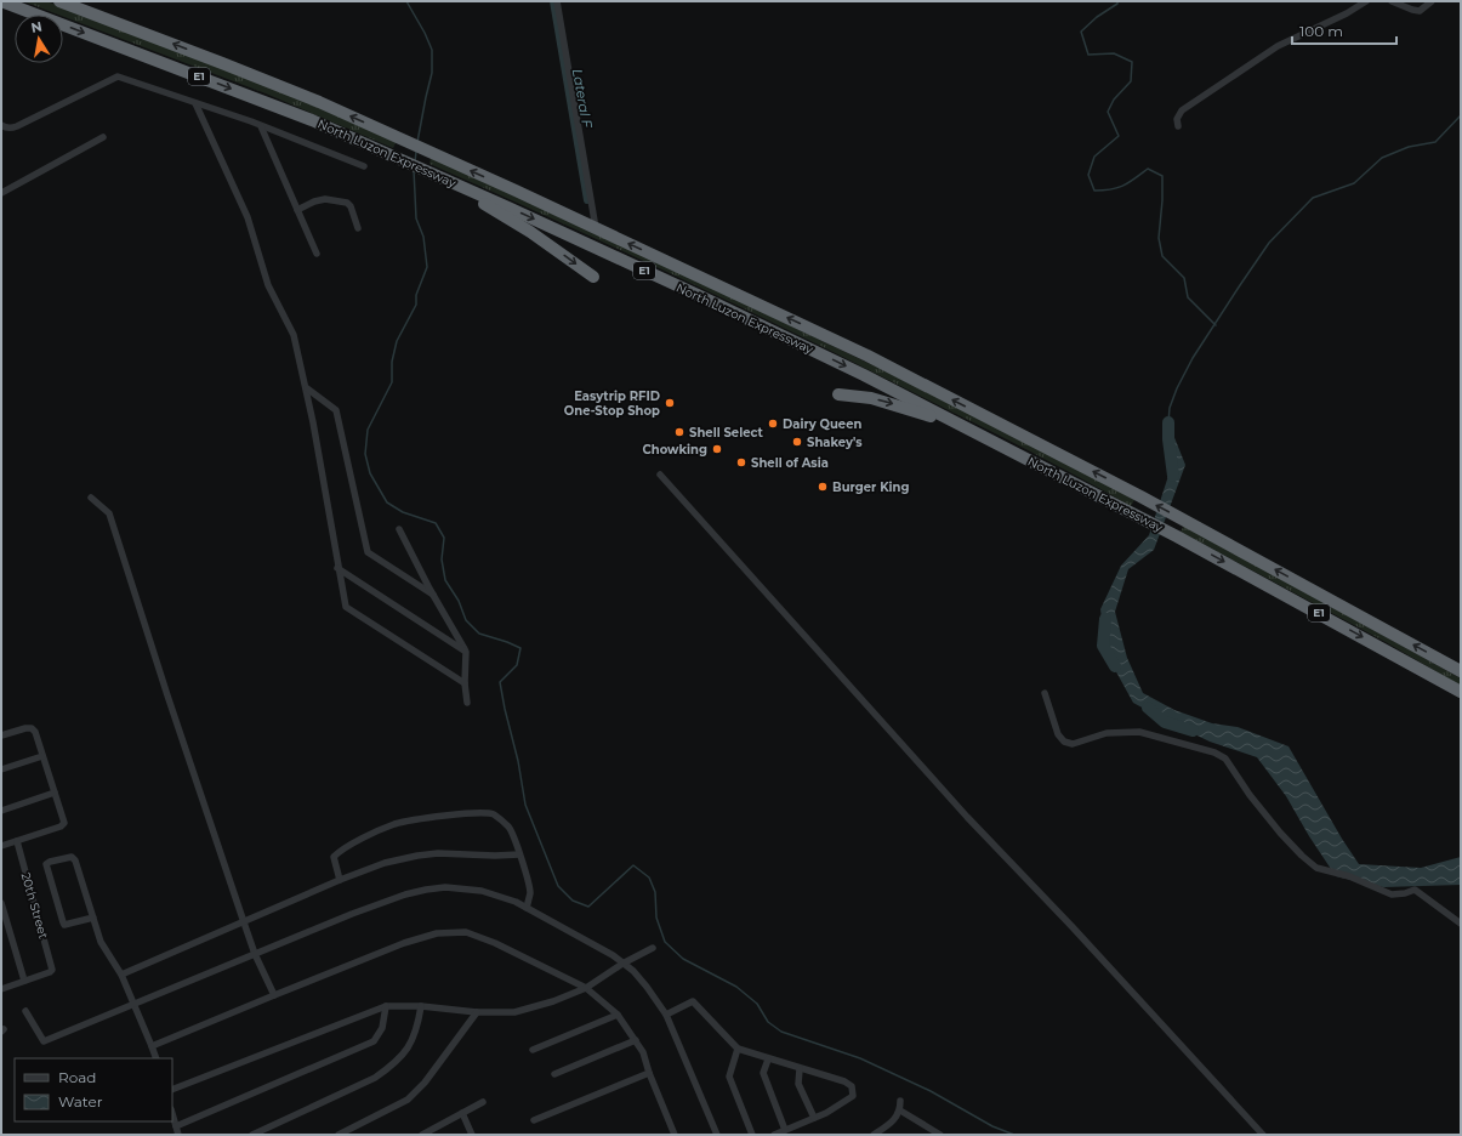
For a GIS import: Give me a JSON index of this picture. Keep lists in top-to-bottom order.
{
  "streets": {
    "highway": ["E1", "North Luzon Expressway"],
    "street": ["20th Street"]
  },
  "water": ["Lateral F"],
  "places": [
    "Easytrip RFID One-Stop Shop",
    "Dairy Queen",
    "Shell Select",
    "Shakey's",
    "Chowking",
    "Shell of Asia",
    "Burger King"
  ],
  "legend": ["Road", "Water"],
  "scale_bar": "100 m",
  "north": "top"
}
